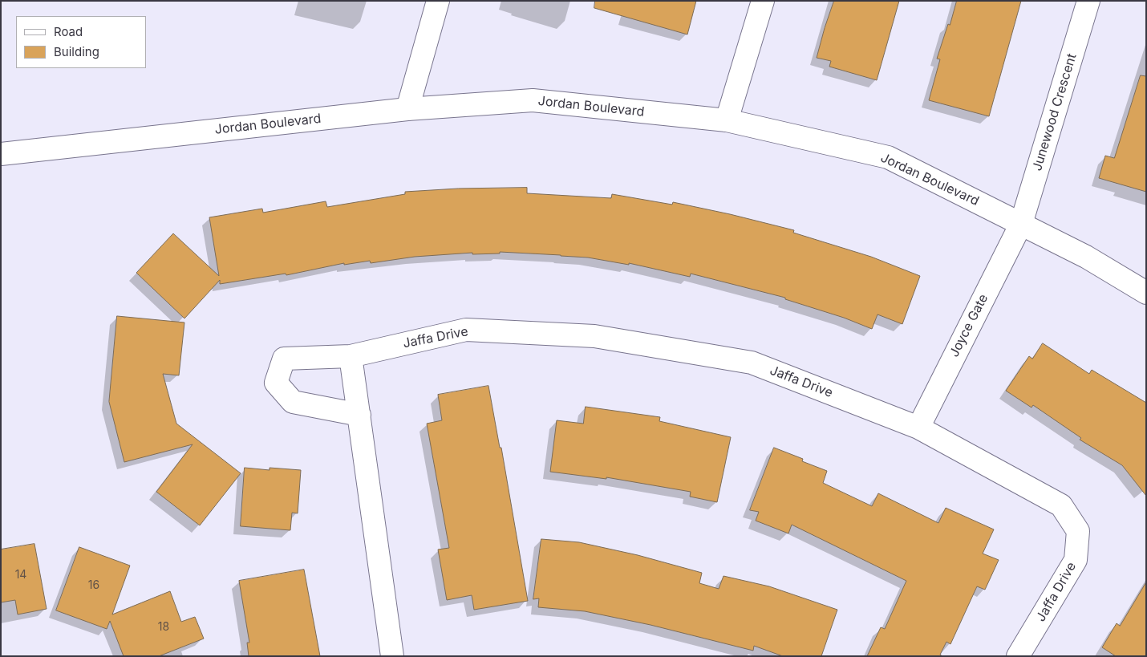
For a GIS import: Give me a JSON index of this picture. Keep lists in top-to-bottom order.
{
  "streets": {
    "street": [
      "Jordan Boulevard",
      "Junewood Crescent",
      "Joyce Gate",
      "Jaffa Drive"
    ]
  },
  "crossings": [
    ["Jordan Boulevard", "Junewood Crescent"],
    ["Jordan Boulevard", "Joyce Gate"],
    ["Junewood Crescent", "Joyce Gate"],
    ["Joyce Gate", "Jaffa Drive"]
  ],
  "house_numbers": ["14", "16", "18"],
  "legend": ["Road", "Building"]
}
